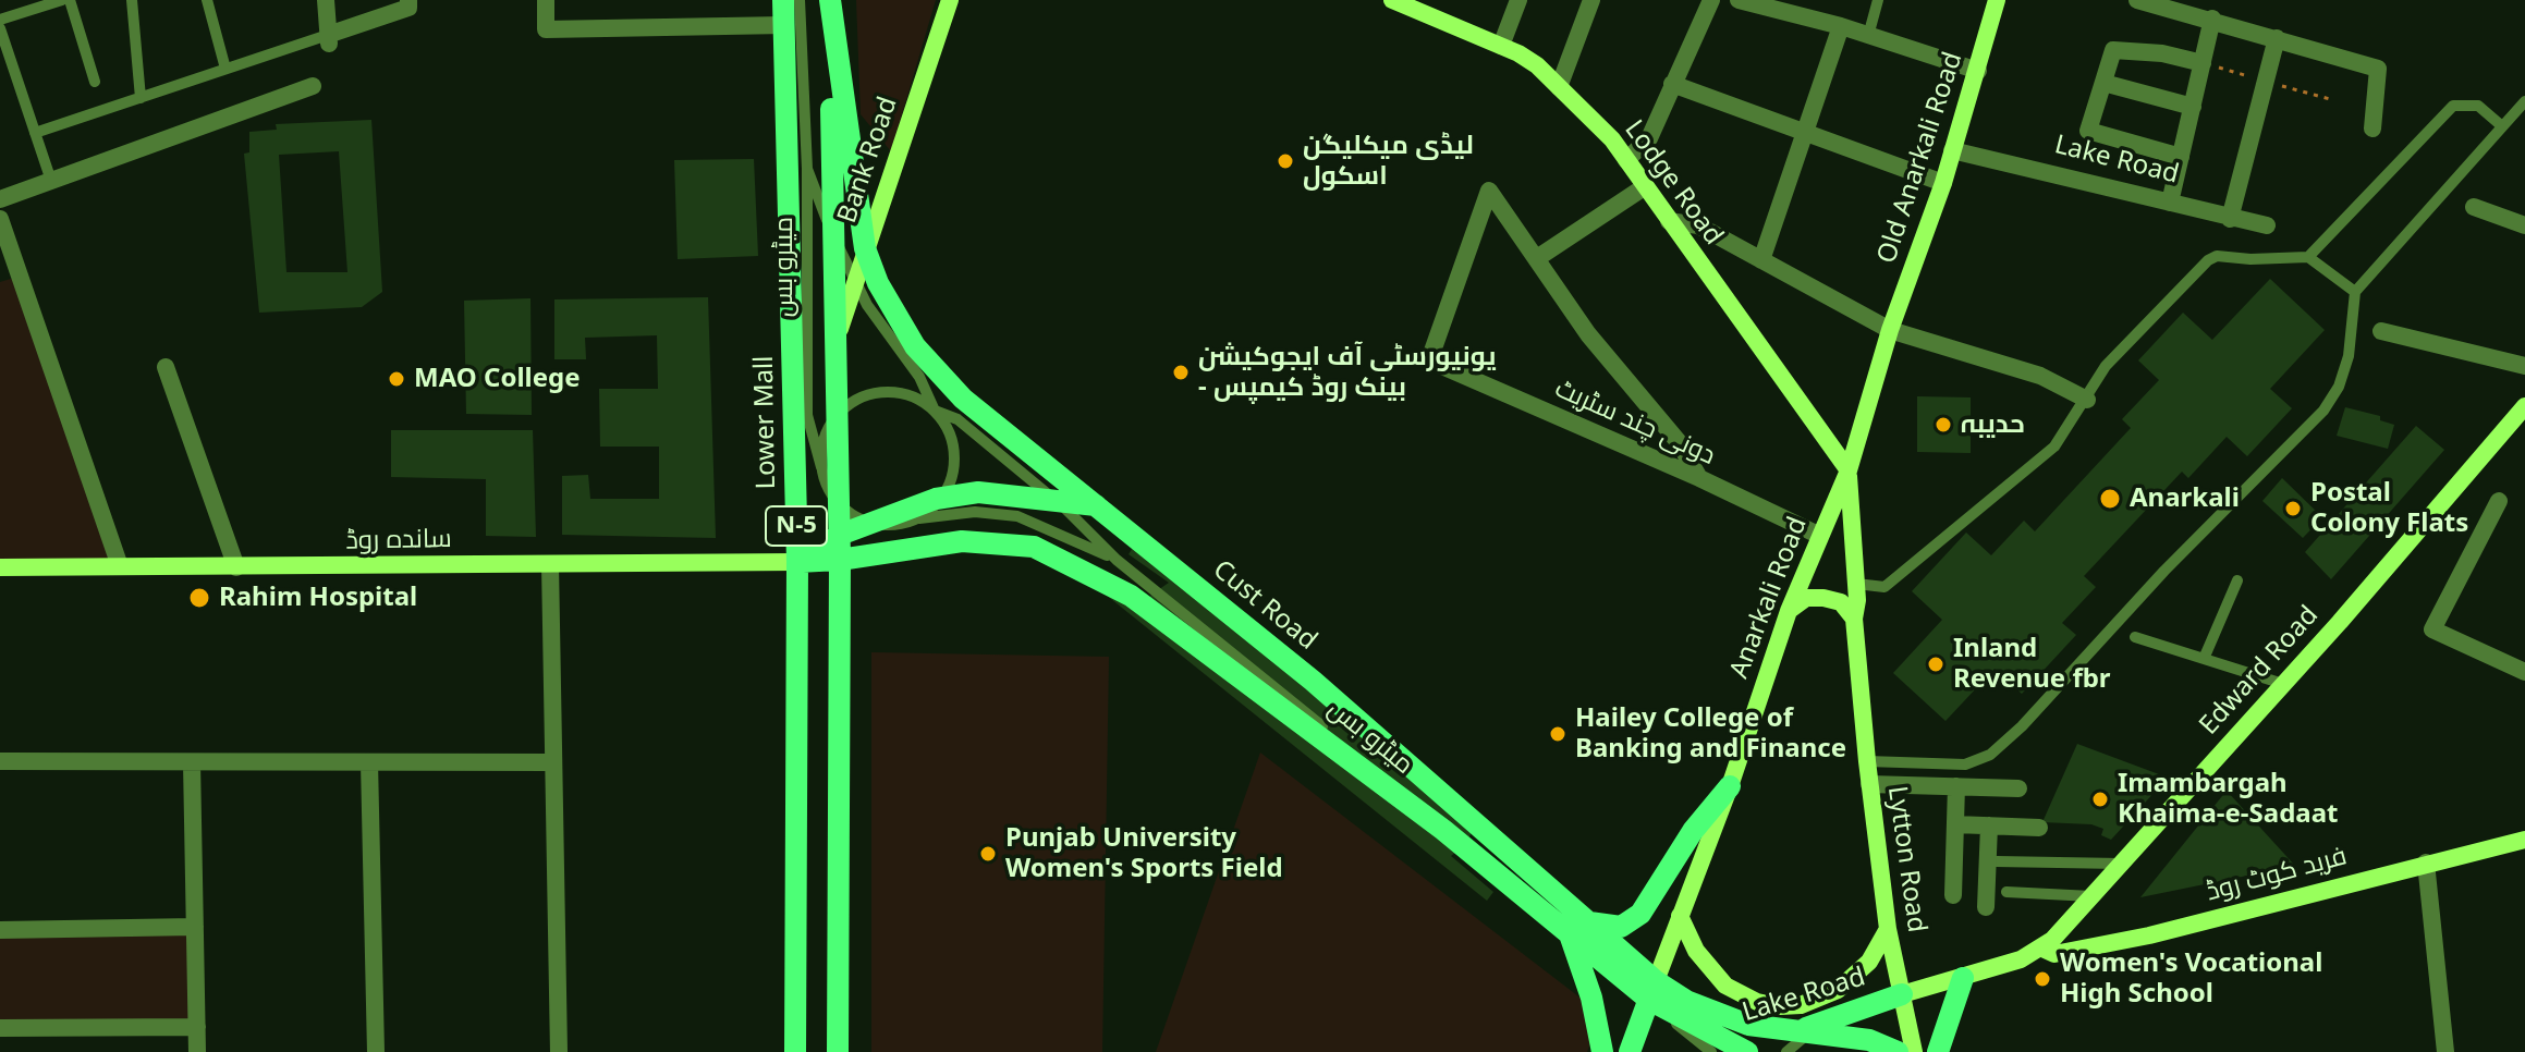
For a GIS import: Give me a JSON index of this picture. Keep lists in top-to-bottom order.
{
  "streets": {
    "main road": [
      "Lake Road",
      "Lower Mall",
      "N-5",
      "Cust Road"
    ],
    "street": [
      "Old Anarkali Road",
      "Bank Road",
      "Lodge Road",
      "دونی چند سٹریٹ",
      "ساندہ روڈ",
      "Anarkali Road",
      "Edward Road",
      "Lytton Road",
      "فرید کوٹ روڈ"
    ],
    "lane": ["میٹرو بس"]
  },
  "crossings": [
    ["Old Anarkali Road", "Lake Road"],
    ["Old Anarkali Road", "Anarkali Road"],
    ["Bank Road", "N-5"],
    ["Bank Road", "Cust Road"],
    ["Lake Road", "Cust Road"],
    ["Lake Road", "Edward Road"],
    ["Lake Road", "Lytton Road"],
    ["Lodge Road", "Anarkali Road"],
    ["Lodge Road", "Lytton Road"],
    ["Lower Mall", "ساندہ روڈ"],
    ["Lower Mall", "Cust Road"],
    ["دونی چند سٹریٹ", "Anarkali Road"],
    ["N-5", "Cust Road"],
    ["ساندہ روڈ", "Cust Road"],
    ["Anarkali Road", "Cust Road"],
    ["Anarkali Road", "Lytton Road"],
    ["Edward Road", "Lytton Road"],
    ["Edward Road", "فرید کوٹ روڈ"]
  ],
  "places": [
    "لیڈی میکلیگن اسکول",
    "یونیورسٹی آف ایجوکیشن - بینک روڈ کیمپس",
    "MAO College",
    "حدیبہ",
    "Anarkali",
    "Postal Colony Flats",
    "Rahim Hospital",
    "Inland Revenue fbr",
    "Hailey College of Banking and Finance",
    "Imambargah Khaima-e-Sadaat",
    "Punjab University Women's Sports Field",
    "Women's Vocational High School"
  ]
}
